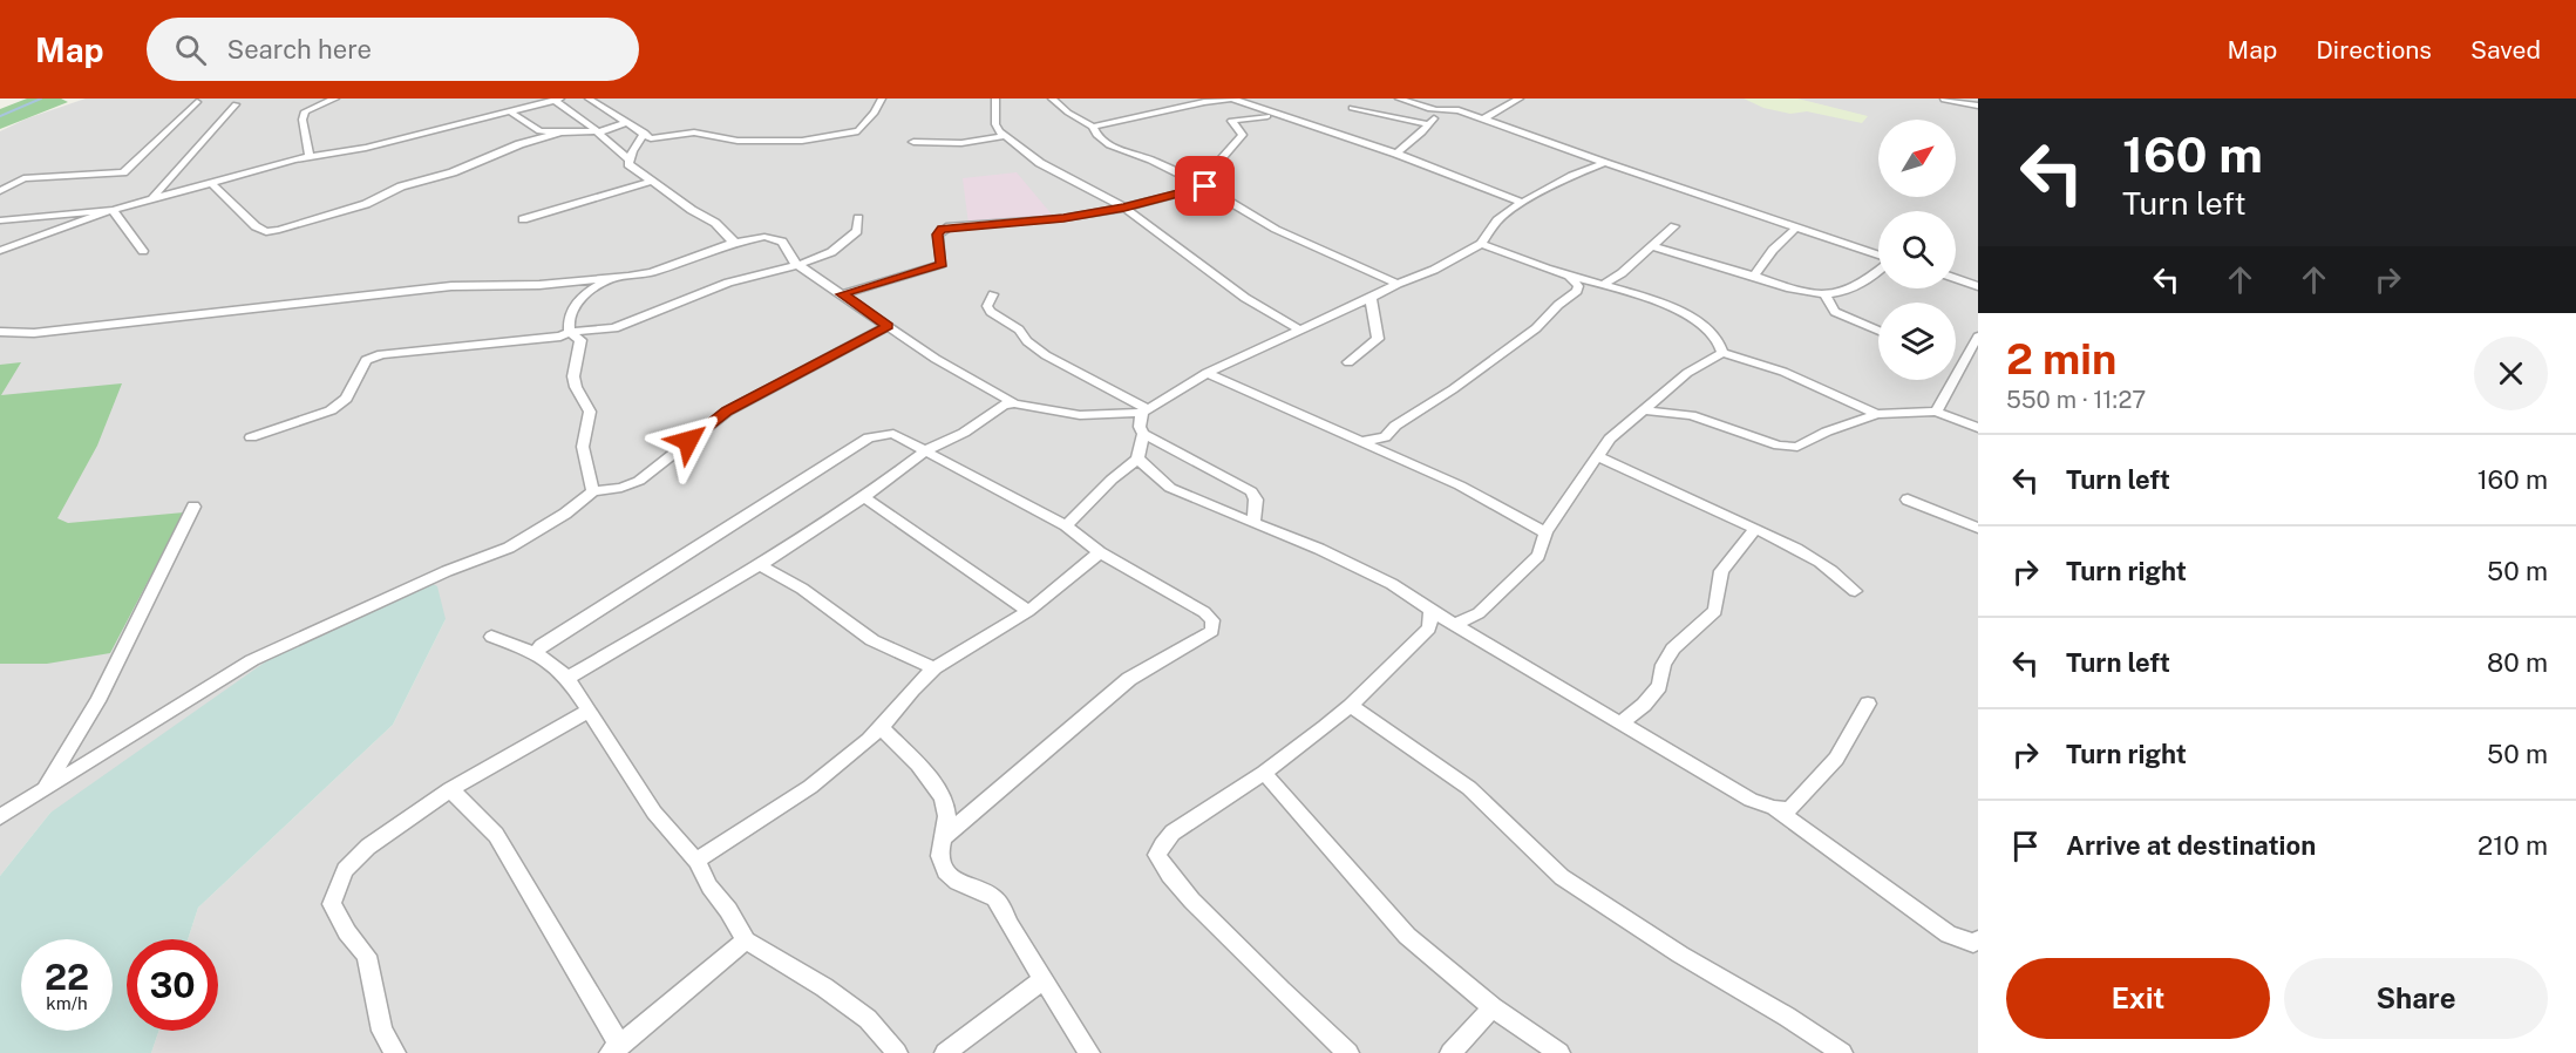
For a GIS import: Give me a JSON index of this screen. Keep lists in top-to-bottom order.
{
  "north": "top right",
  "page": {
    "header": "Map",
    "search": "Search here",
    "nav": ["Map", "Directions", "Saved"],
    "turn": ["160 m", "Turn left"],
    "heading": ["2 min", "550 m · 11:27"],
    "list": [
      {
        "name": "Turn left",
        "value": "160 m"
      },
      {
        "name": "Turn right",
        "value": "50 m"
      },
      {
        "name": "Turn left",
        "value": "80 m"
      },
      {
        "name": "Turn right",
        "value": "50 m"
      },
      {
        "name": "Arrive at destination",
        "value": "210 m"
      }
    ],
    "speed": "22 km/h",
    "limit": "30",
    "buttons": ["Exit", "Share"]
  }
}
